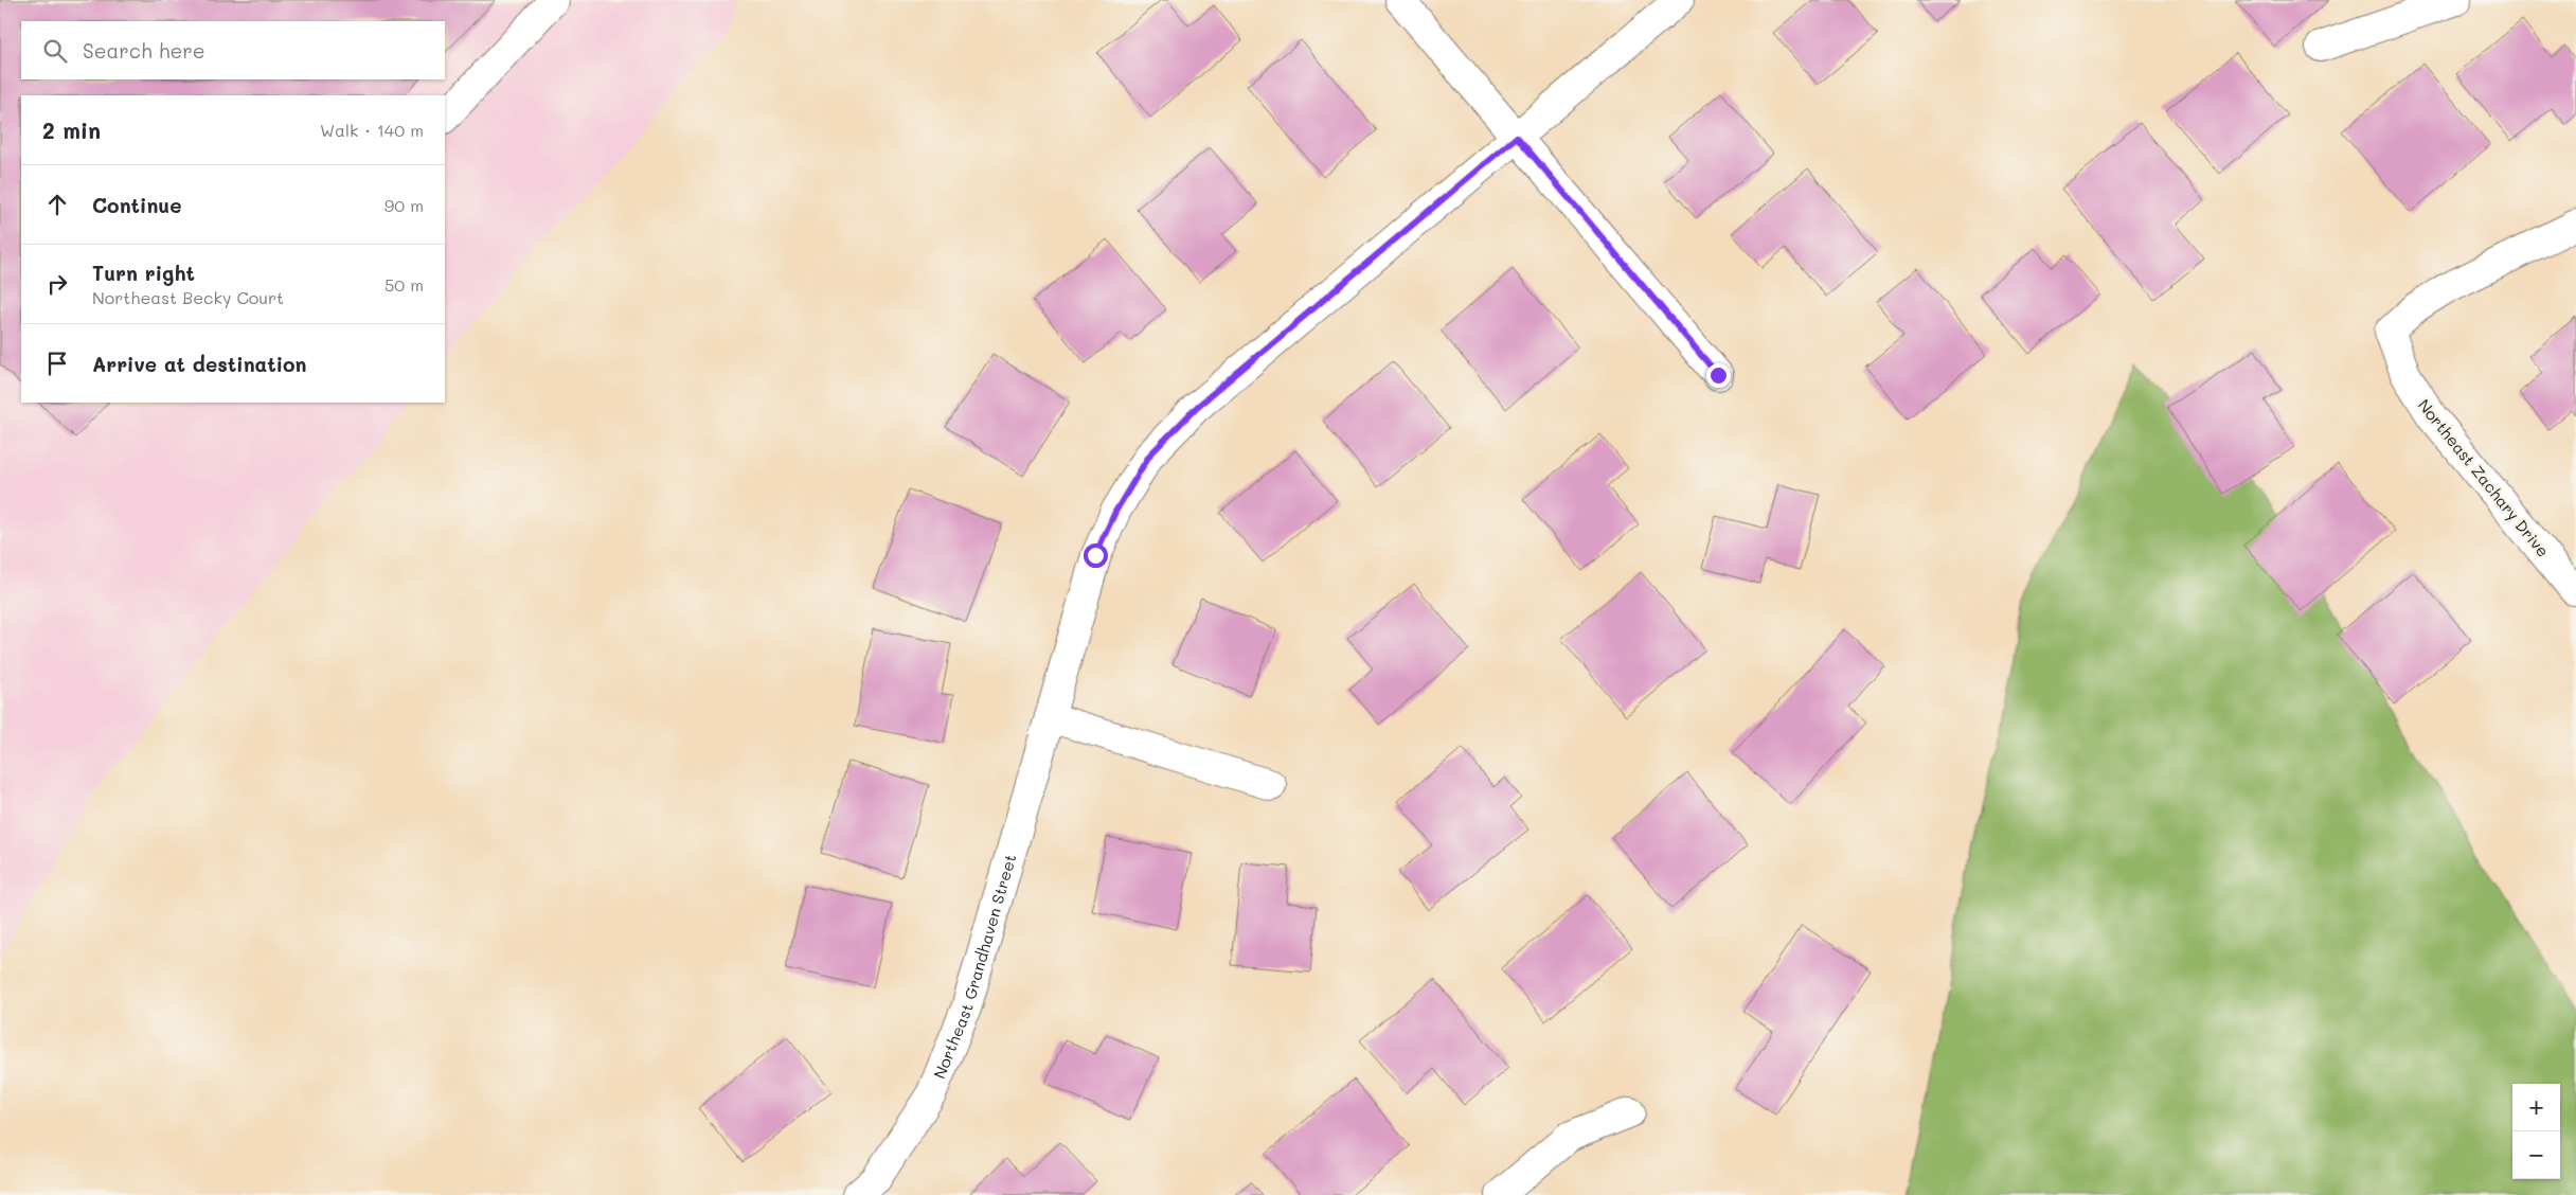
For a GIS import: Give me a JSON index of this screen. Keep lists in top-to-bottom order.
{
  "streets": {
    "street": ["Northeast Zachary Drive", "Northeast Grandhaven Street"]
  },
  "page": {
    "search": "Search here",
    "heading": ["2 min", "Walk · 140 m"],
    "list": [
      ["Continue", "90 m"],
      ["Turn right", "Northeast Becky Court", "50 m"],
      "Arrive at destination"
    ],
    "map_buttons": ["+", "−"]
  }
}
